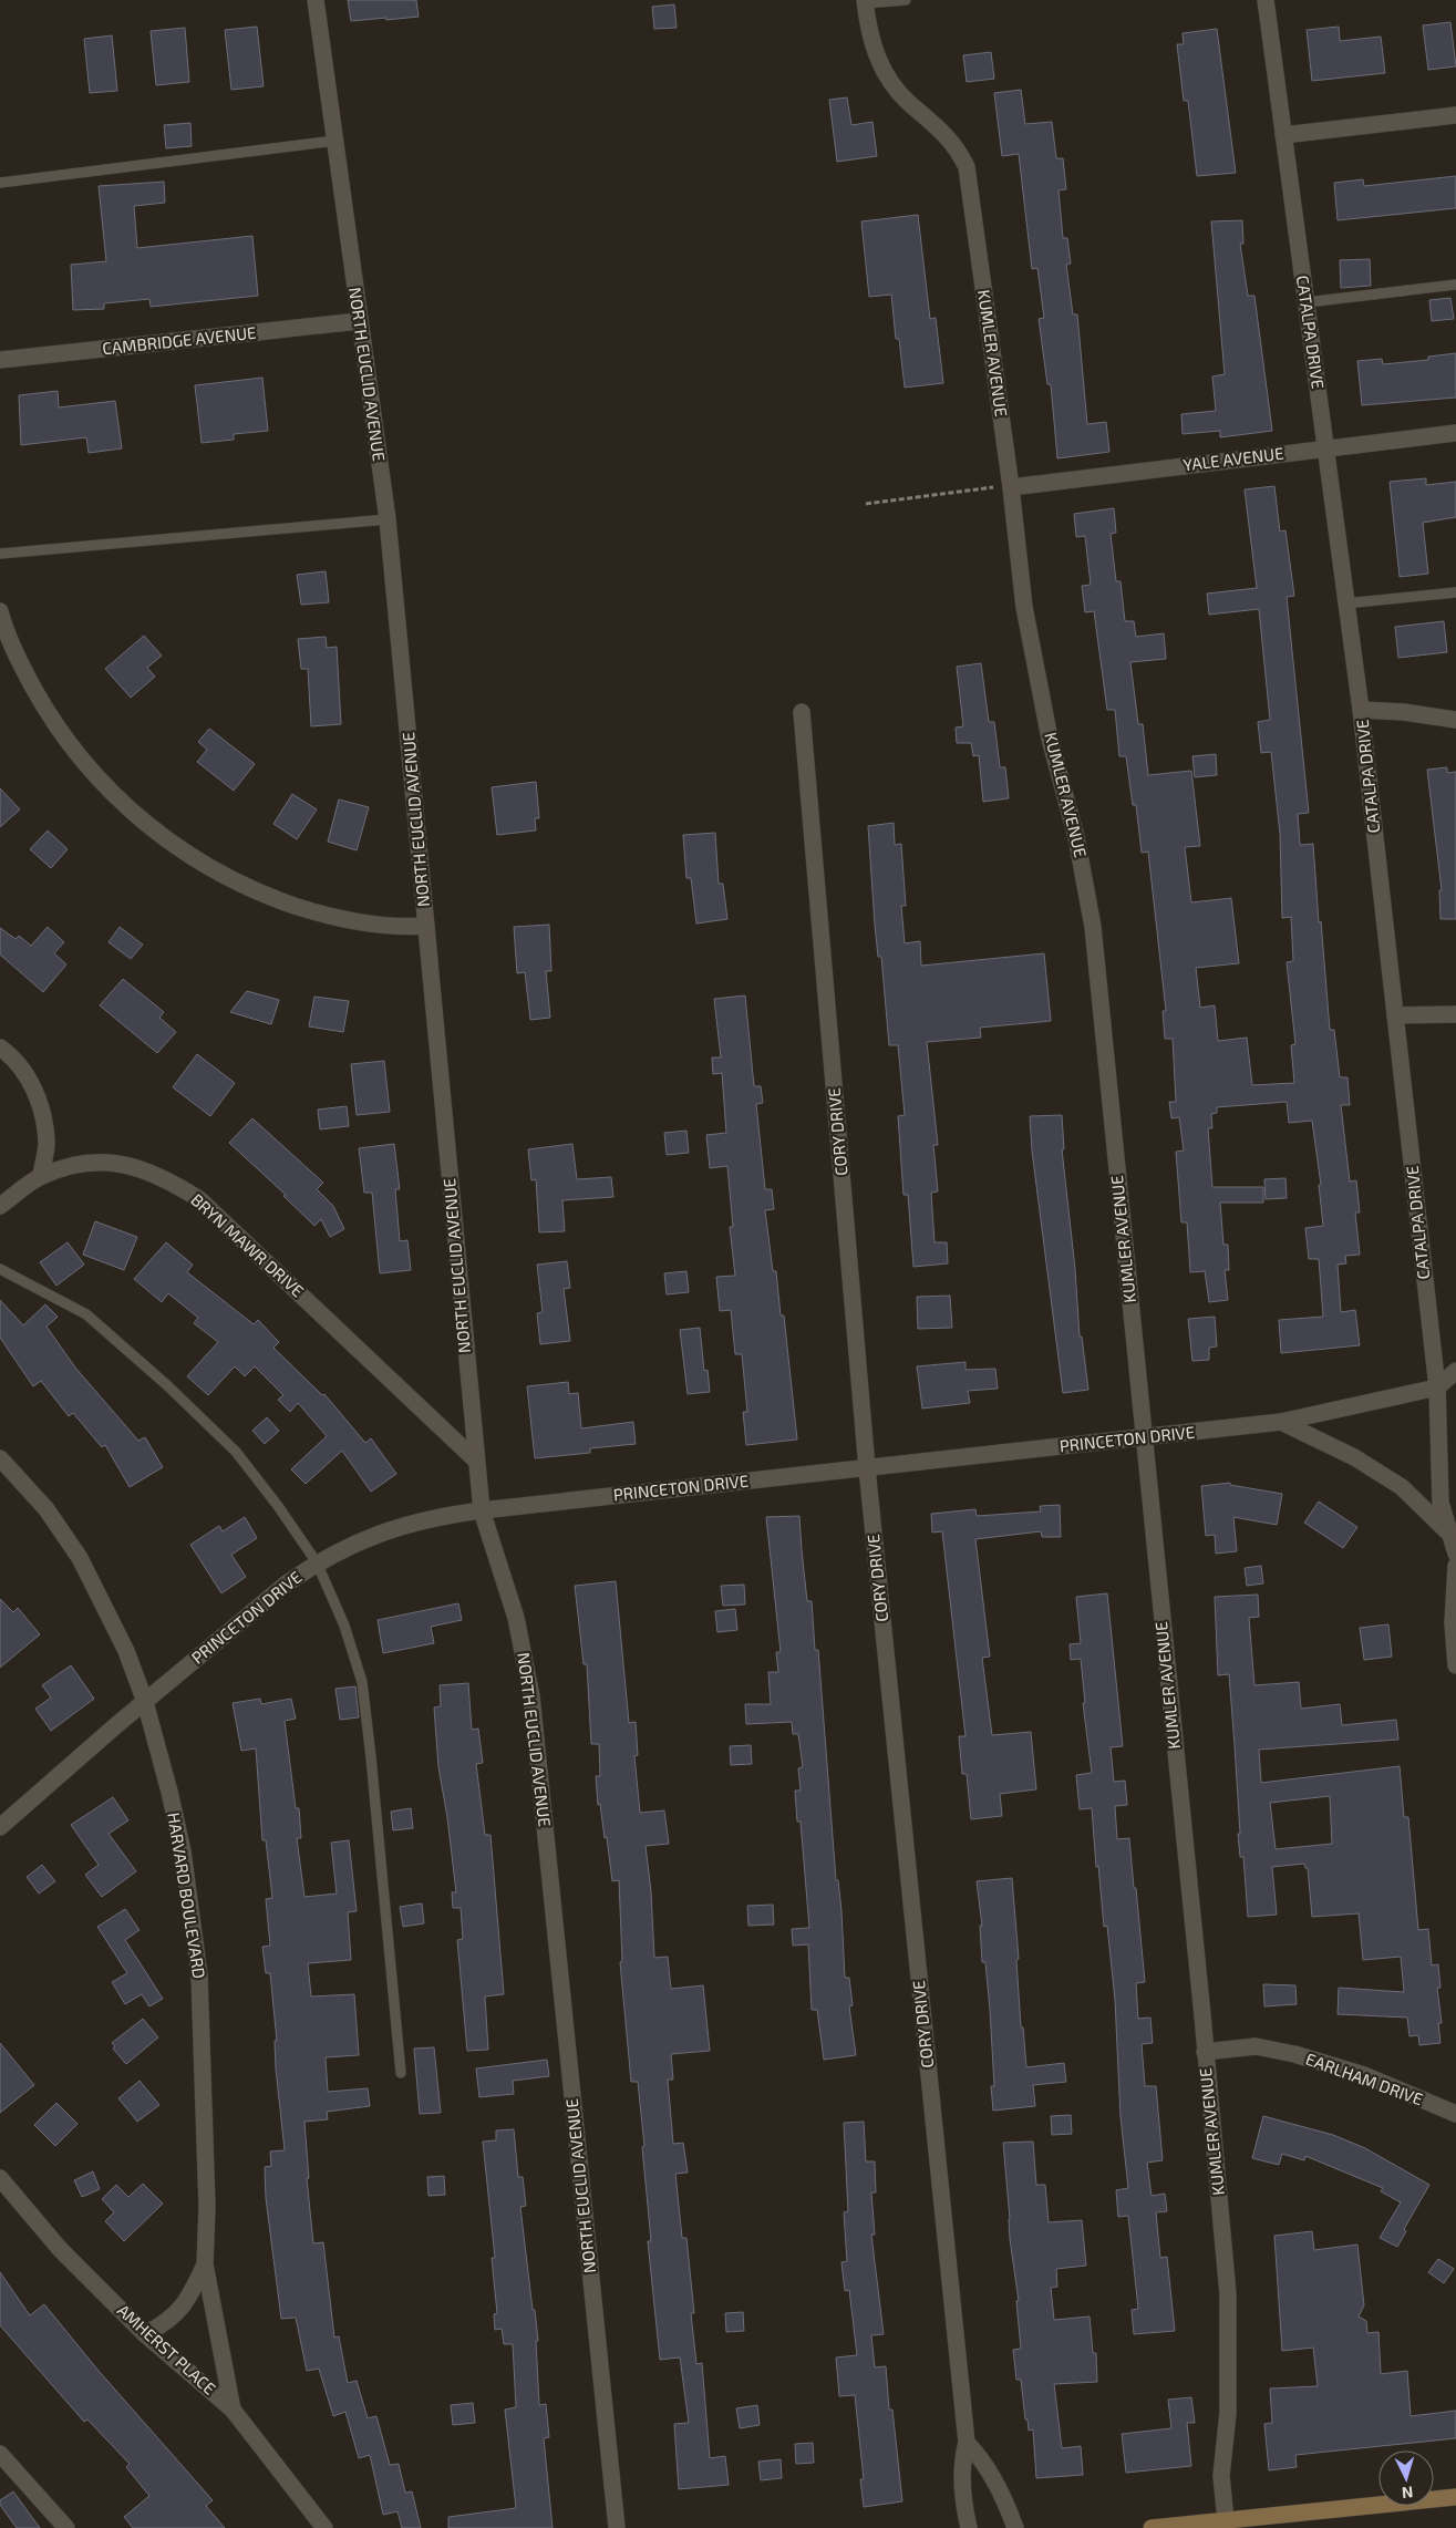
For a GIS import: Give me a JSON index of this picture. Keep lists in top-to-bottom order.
{
  "streets": {
    "street": [
      "CATALPA DRIVE",
      "CAMBRIDGE AVENUE",
      "KUMLER AVENUE",
      "NORTH EUCLID AVENUE",
      "YALE AVENUE",
      "CORY DRIVE",
      "BRYN MAWR DRIVE",
      "PRINCETON DRIVE",
      "HARVARD BOULEVARD",
      "EARLHAM DRIVE",
      "AMHERST PLACE"
    ]
  },
  "crossings": [
    ["CATALPA DRIVE", "YALE AVENUE"],
    ["CATALPA DRIVE", "PRINCETON DRIVE"],
    ["CAMBRIDGE AVENUE", "NORTH EUCLID AVENUE"],
    ["KUMLER AVENUE", "YALE AVENUE"],
    ["KUMLER AVENUE", "PRINCETON DRIVE"],
    ["KUMLER AVENUE", "EARLHAM DRIVE"],
    ["NORTH EUCLID AVENUE", "BRYN MAWR DRIVE"],
    ["NORTH EUCLID AVENUE", "PRINCETON DRIVE"],
    ["CORY DRIVE", "PRINCETON DRIVE"],
    ["PRINCETON DRIVE", "HARVARD BOULEVARD"],
    ["HARVARD BOULEVARD", "AMHERST PLACE"]
  ],
  "north": "bottom"
}
